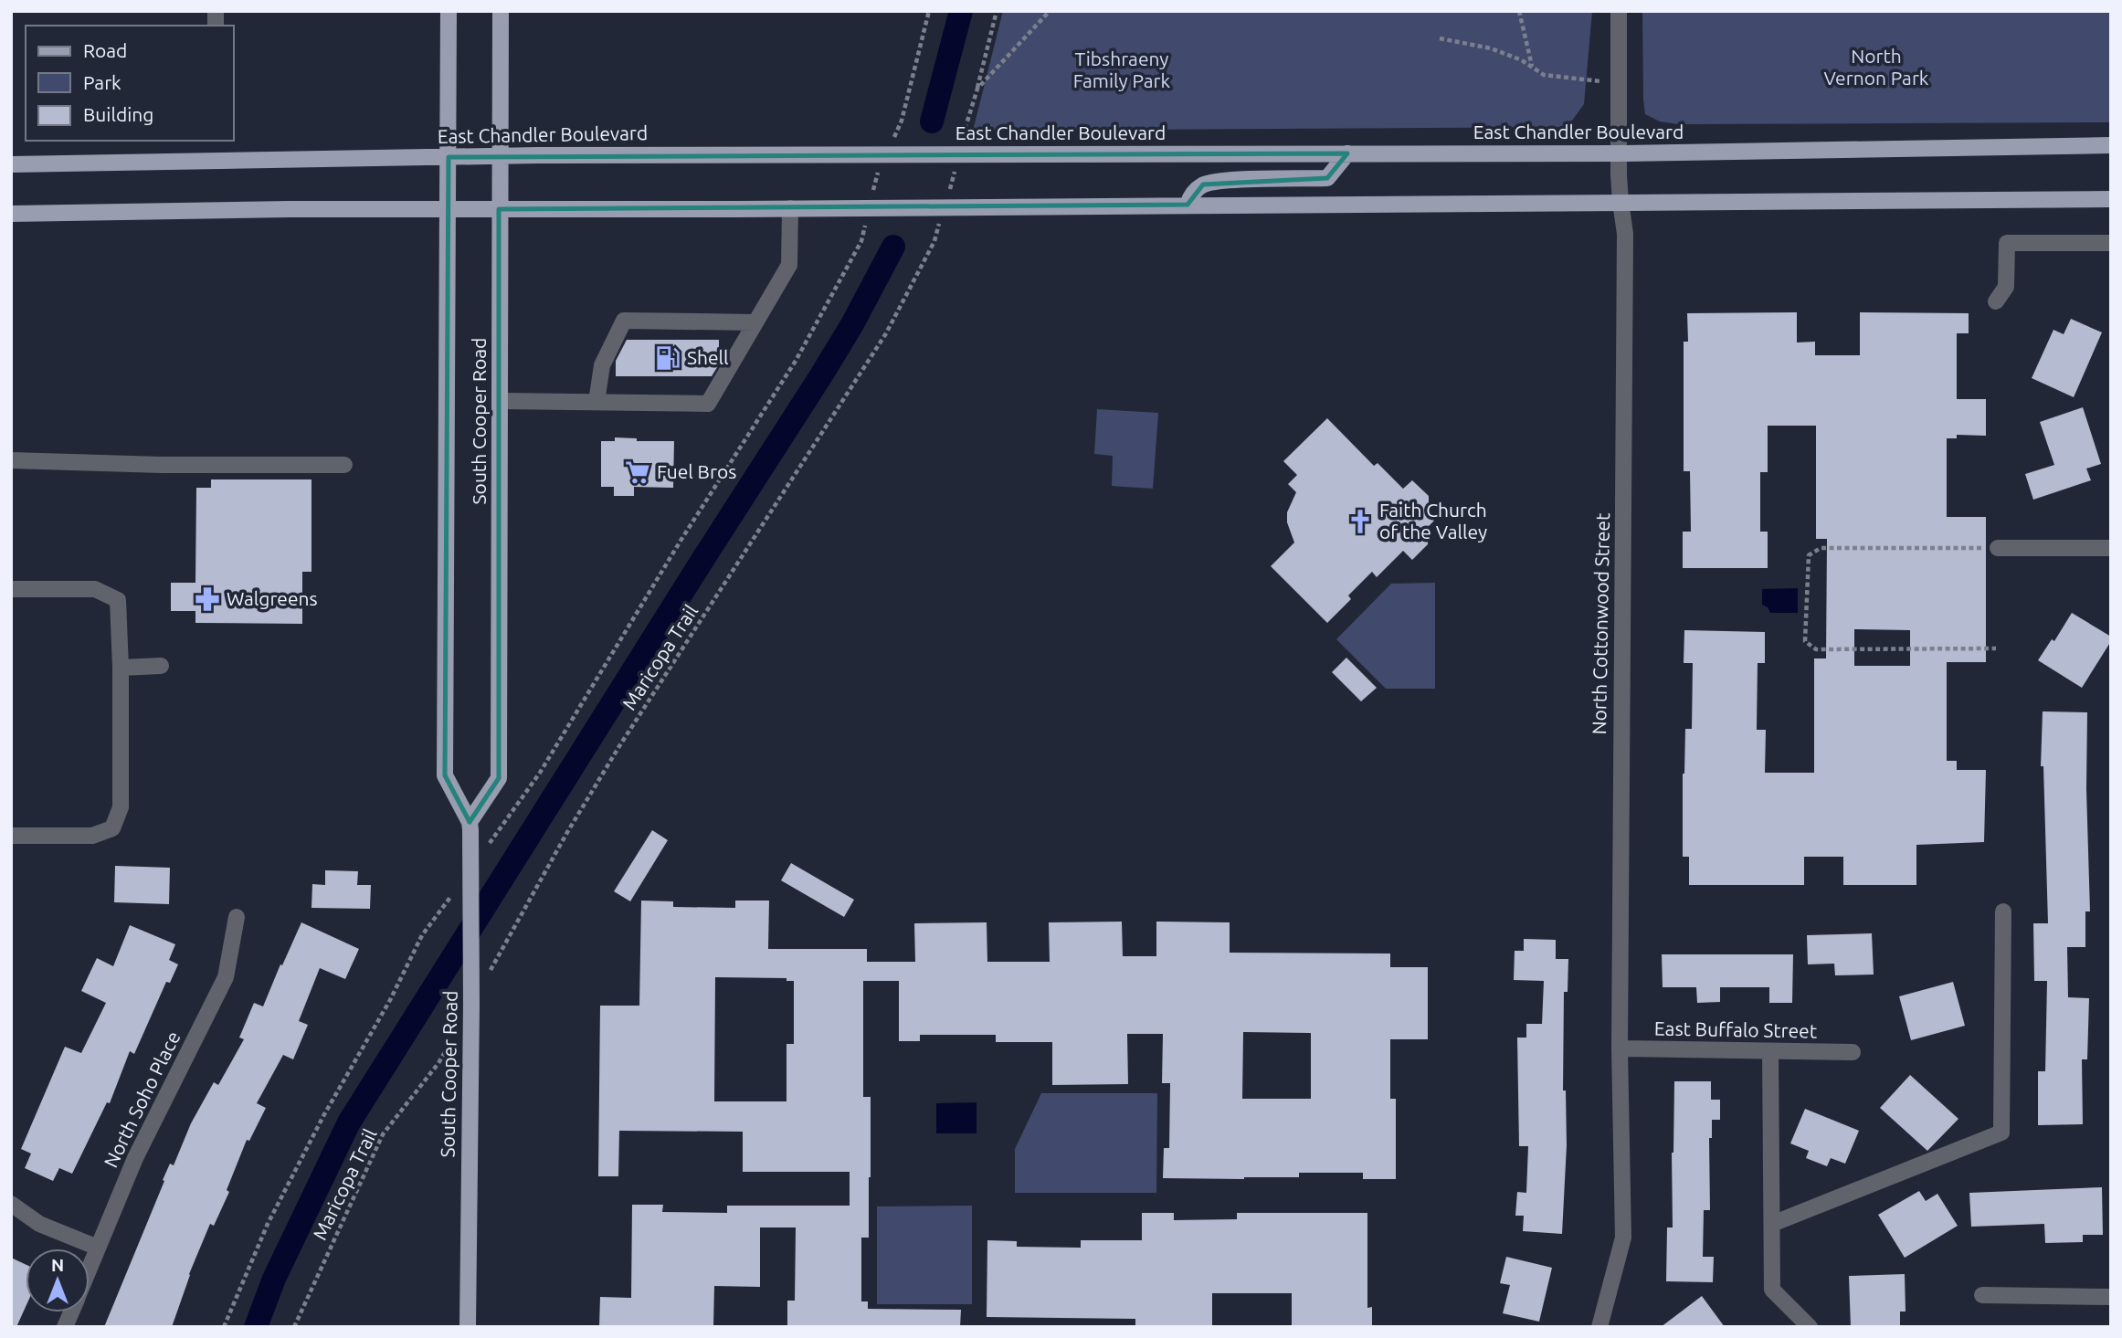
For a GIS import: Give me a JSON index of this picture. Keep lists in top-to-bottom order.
{
  "streets": {
    "main road": ["East Chandler Boulevard", "South Cooper Road"],
    "street": ["North Cottonwood Street", "East Buffalo Street", "North Soho Place"],
    "path": ["Maricopa Trail"]
  },
  "crossings": [
    ["East Chandler Boulevard", "South Cooper Road"],
    ["East Chandler Boulevard", "North Cottonwood Street"],
    ["East Chandler Boulevard", "Maricopa Trail"],
    ["North Cottonwood Street", "East Buffalo Street"]
  ],
  "parks": ["North Vernon Park", "Tibshraeny Family Park"],
  "places": {
    "fuel station": ["Shell"],
    "supermarket": ["Fuel Bros"],
    "church": ["Faith Church of the Valley"],
    "pharmacy": ["Walgreens"]
  },
  "legend": ["Road", "Park", "Building"],
  "north": "top"
}
